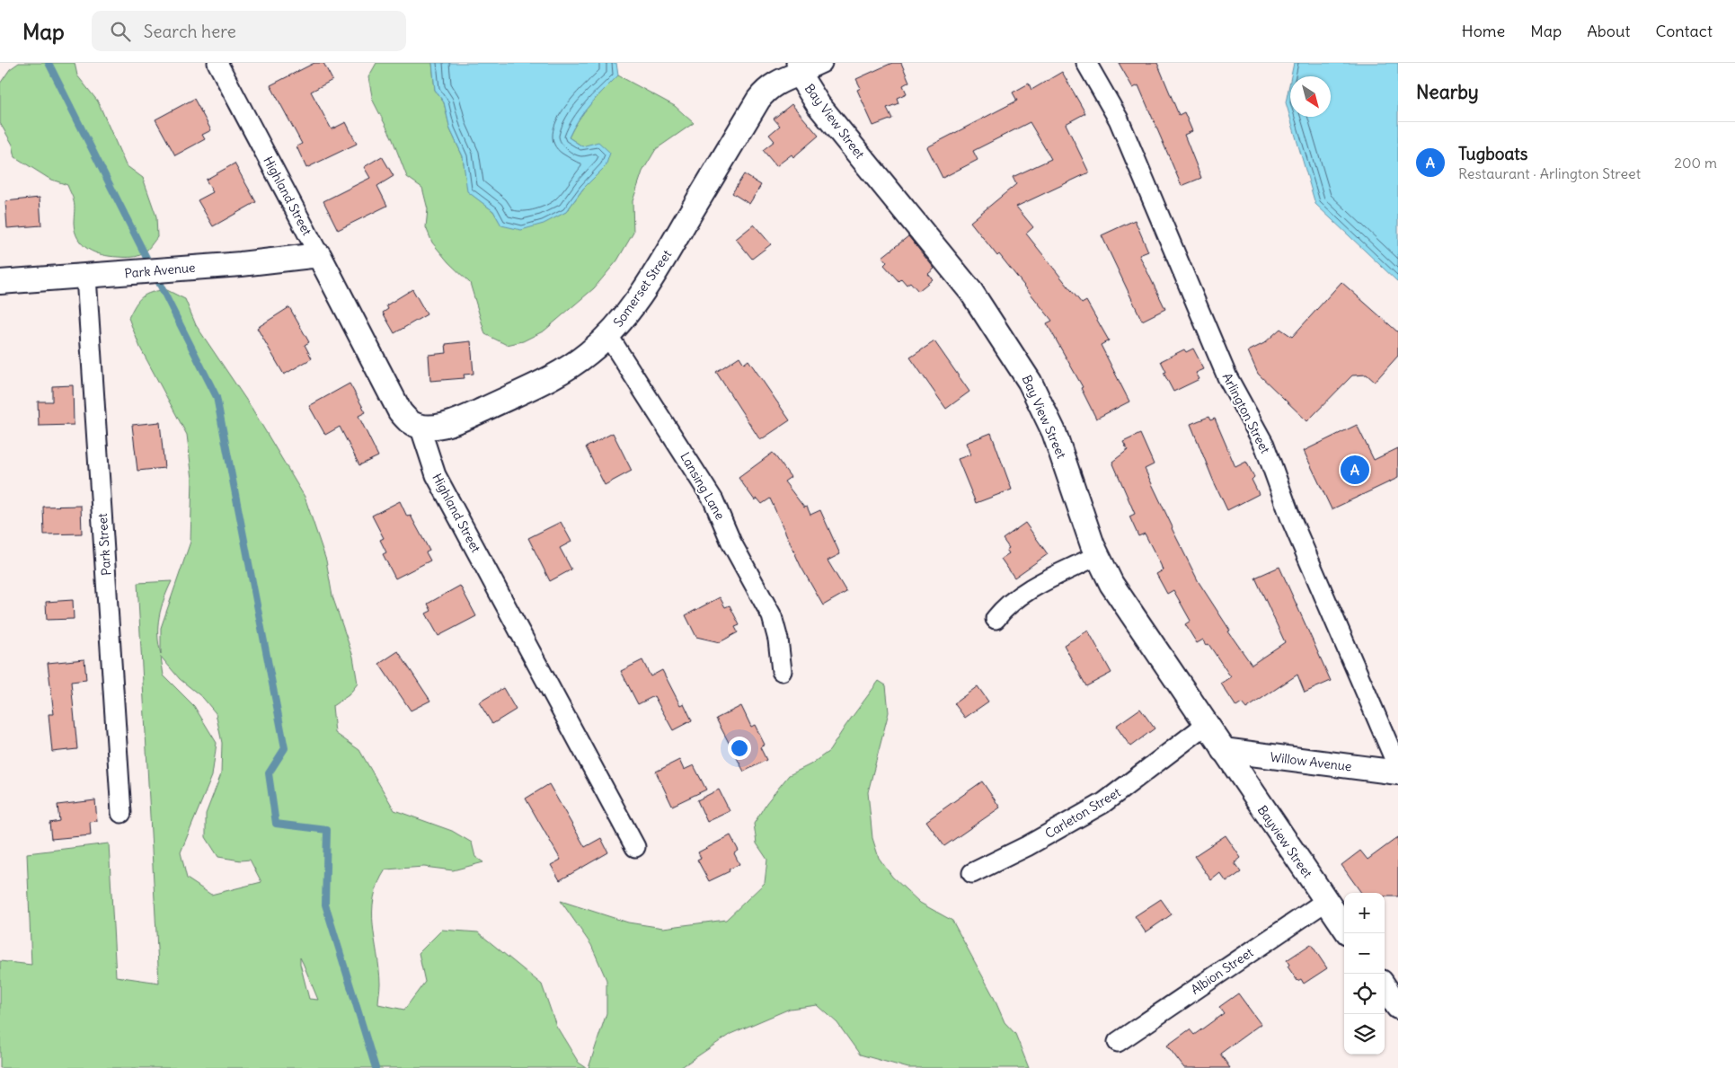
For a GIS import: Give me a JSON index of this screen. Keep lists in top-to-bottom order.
{
  "streets": {
    "street": [
      "Bay View Street",
      "Highland Street",
      "Park Avenue",
      "Somerset Street",
      "Arlington Street",
      "Lansing Lane",
      "Park Street",
      "Willow Avenue",
      "Carleton Street",
      "Bayview Street",
      "Albion Street"
    ]
  },
  "crossings": [
    ["Bay View Street", "Somerset Street"],
    ["Bay View Street", "Willow Avenue"],
    ["Bay View Street", "Carleton Street"],
    ["Bay View Street", "Bayview Street"],
    ["Highland Street", "Park Avenue"],
    ["Highland Street", "Somerset Street"],
    ["Park Avenue", "Park Street"],
    ["Somerset Street", "Lansing Lane"],
    ["Willow Avenue", "Bayview Street"],
    ["Bayview Street", "Albion Street"]
  ],
  "north": "bottom right",
  "page": {
    "header": "Map",
    "search": "Search here",
    "nav": [
      "Home",
      "Map",
      "About",
      "Contact"
    ],
    "heading": "Nearby",
    "list": [
      {
        "mark": "A",
        "name": "Tugboats",
        "note": "Restaurant · Arlington Street",
        "value": "200 m"
      }
    ],
    "pins": "A",
    "map_buttons": ["+", "−"]
  }
}
